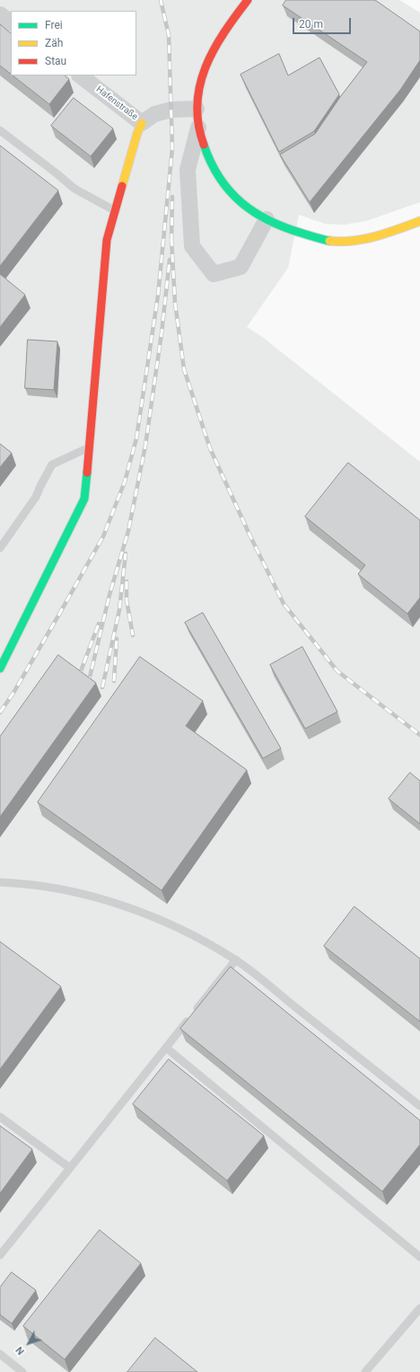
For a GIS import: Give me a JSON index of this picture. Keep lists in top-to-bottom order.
{
  "streets": {
    "street": ["Hafenstraße"]
  },
  "legend": ["Frei", "Zäh", "Stau"],
  "scale_bar": "20 m",
  "north": "bottom left"
}
